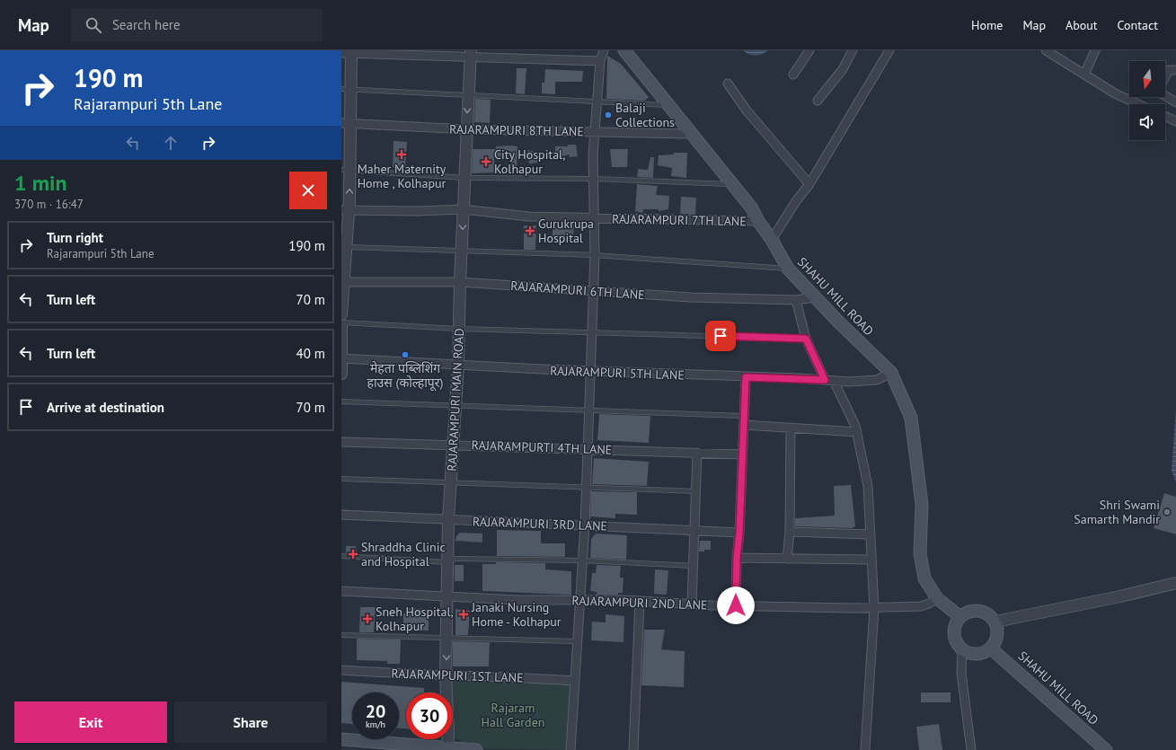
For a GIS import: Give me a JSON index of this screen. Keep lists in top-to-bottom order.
{
  "streets": {
    "main road": ["SHAHU MILL ROAD"],
    "street": [
      "RAJARAMPURI 8TH LANE",
      "RAJARAMPURI 7TH LANE",
      "RAJARAMPURI 6TH LANE",
      "RAJARAMPURI 5TH LANE",
      "RAJARAMPURI MAIN ROAD",
      "RAJARAMPURTI 4TH LANE",
      "RAJARAMPURI 3RD LANE",
      "RAJARAMPURI 2ND LANE",
      "RAJARAMPURI 1ST LANE"
    ]
  },
  "crossings": [
    ["RAJARAMPURI 8TH LANE", "SHAHU MILL ROAD"],
    ["RAJARAMPURI 8TH LANE", "RAJARAMPURI MAIN ROAD"],
    ["RAJARAMPURI 7TH LANE", "SHAHU MILL ROAD"],
    ["RAJARAMPURI 7TH LANE", "RAJARAMPURI MAIN ROAD"],
    ["RAJARAMPURI 6TH LANE", "SHAHU MILL ROAD"],
    ["RAJARAMPURI 6TH LANE", "RAJARAMPURI MAIN ROAD"],
    ["SHAHU MILL ROAD", "RAJARAMPURI 5TH LANE"],
    ["SHAHU MILL ROAD", "RAJARAMPURI 2ND LANE"],
    ["RAJARAMPURI 5TH LANE", "RAJARAMPURI MAIN ROAD"],
    ["RAJARAMPURI MAIN ROAD", "RAJARAMPURTI 4TH LANE"],
    ["RAJARAMPURI MAIN ROAD", "RAJARAMPURI 3RD LANE"],
    ["RAJARAMPURI MAIN ROAD", "RAJARAMPURI 2ND LANE"],
    ["RAJARAMPURI MAIN ROAD", "RAJARAMPURI 1ST LANE"]
  ],
  "parks": ["Rajaram Hall Garden"],
  "places": {
    "other": ["Balaji Collections", "मेहता पब्लिशिंग हाउस (कोल्हापूर)", "Shri Swami Samarth Mandir"],
    "health": [
      "Maher Maternity Home , Kolhapur",
      "City Hospital, Kolhapur",
      "Gurukrupa Hospital",
      "Shraddha Clinic and Hospital",
      "Janaki Nursing Home - Kolhapur",
      "Sneh Hospital, Kolhapur"
    ]
  },
  "north": "bottom",
  "page": {
    "header": "Map",
    "search": "Search here",
    "nav": [
      "Home",
      "Map",
      "About",
      "Contact"
    ],
    "turn": ["190 m", "Rajarampuri 5th Lane"],
    "heading": ["1 min", "370 m · 16:47"],
    "list": [
      {
        "name": "Turn right",
        "note": "Rajarampuri 5th Lane",
        "value": "190 m"
      },
      {
        "name": "Turn left",
        "value": "70 m"
      },
      {
        "name": "Turn left",
        "value": "40 m"
      },
      {
        "name": "Arrive at destination",
        "value": "70 m"
      }
    ],
    "speed": "20 km/h",
    "limit": "30",
    "buttons": ["Exit", "Share"]
  }
}
